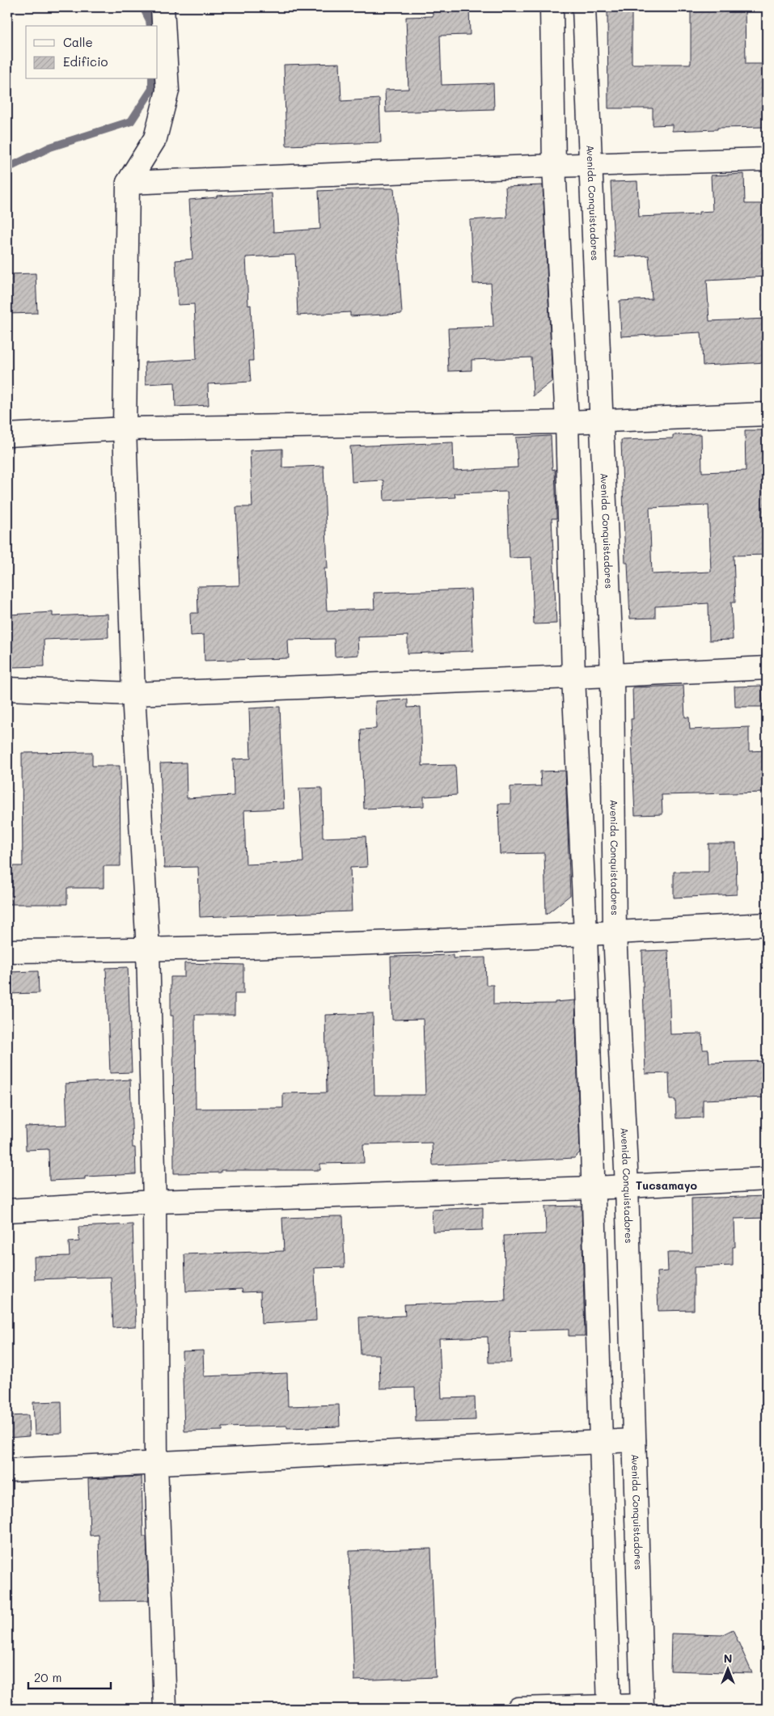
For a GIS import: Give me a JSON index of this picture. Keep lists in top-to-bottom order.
{
  "streets": {
    "street": ["Avenida Conquistadores"]
  },
  "districts": ["Tucsamayo"],
  "legend": ["Calle", "Edificio"],
  "scale_bar": "20 m",
  "north": "top"
}
